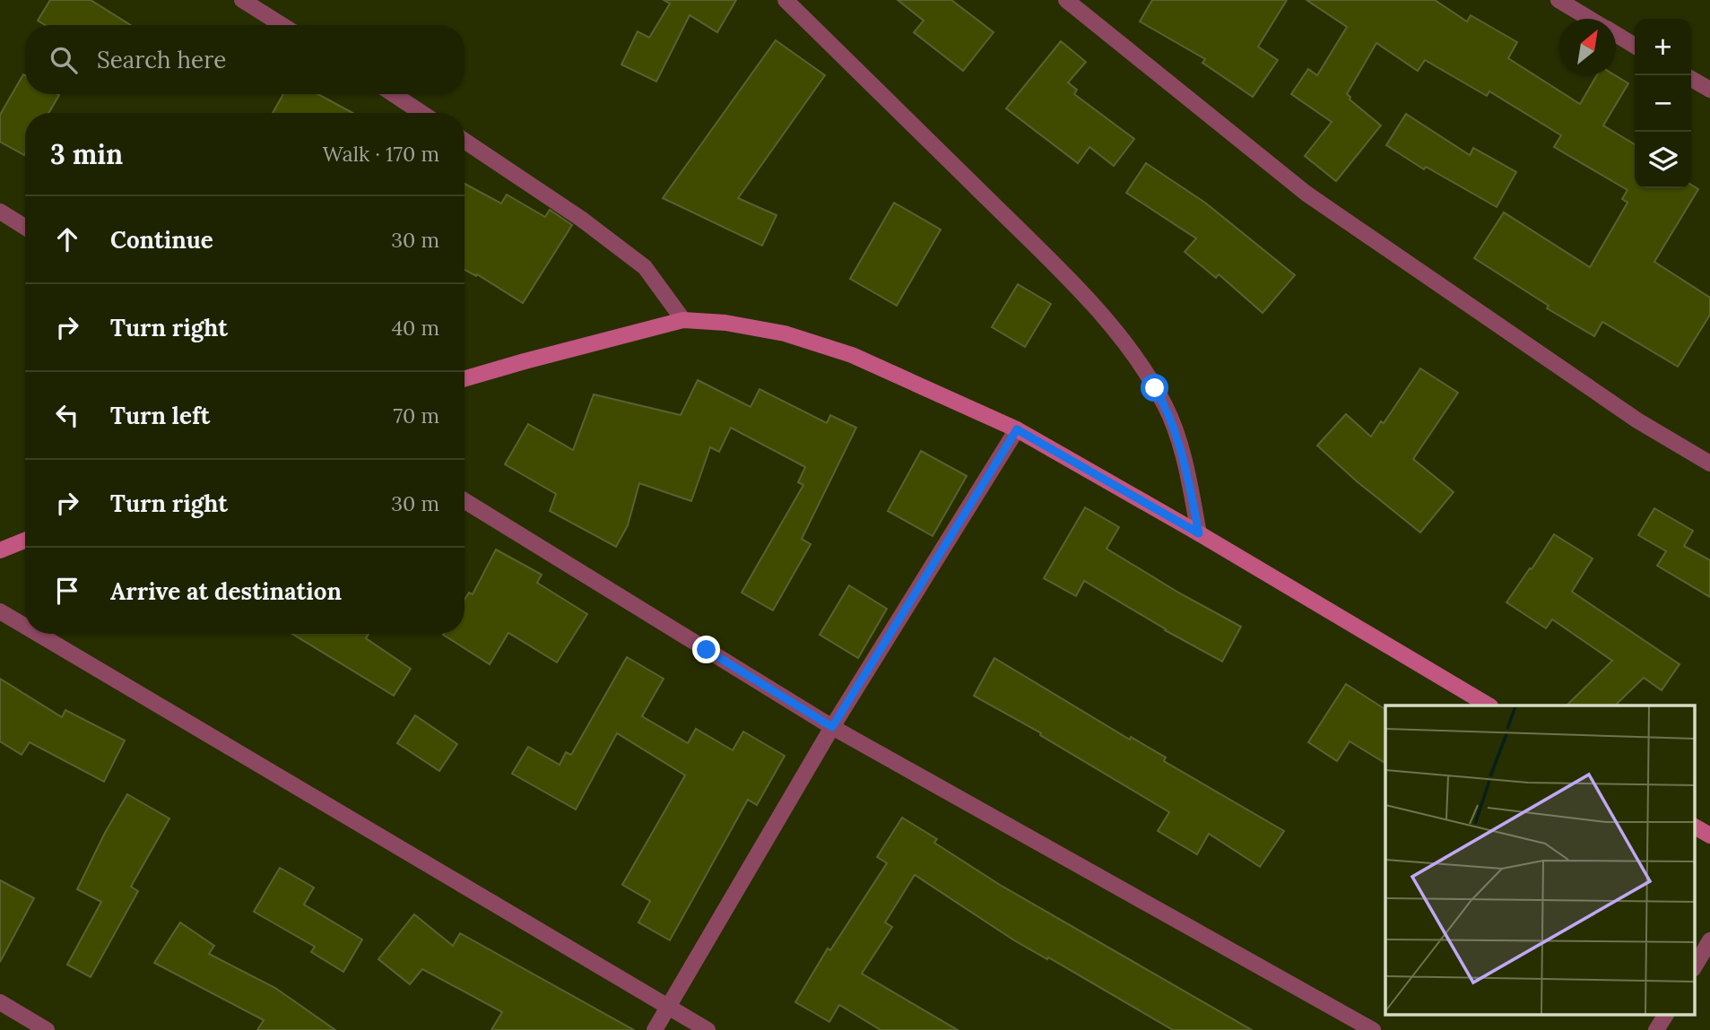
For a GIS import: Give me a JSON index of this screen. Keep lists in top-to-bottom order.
{
  "north": "top right",
  "page": {
    "map_buttons": ["+", "−"],
    "search": "Search here",
    "heading": ["3 min", "Walk · 170 m"],
    "list": [
      ["Continue", "30 m"],
      ["Turn right", "40 m"],
      ["Turn left", "70 m"],
      ["Turn right", "30 m"],
      "Arrive at destination"
    ]
  }
}
